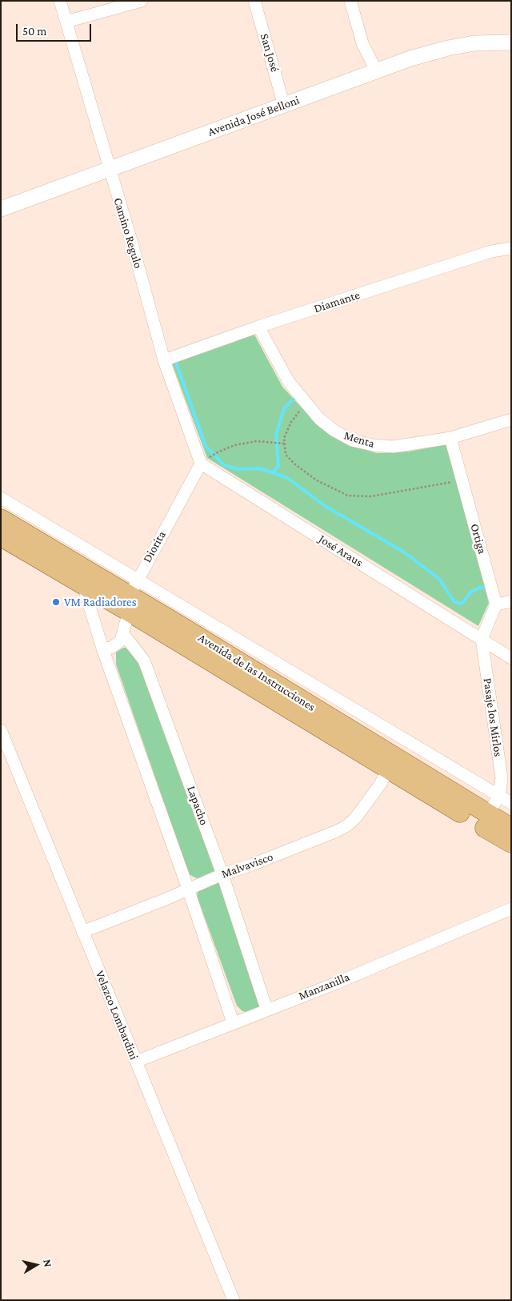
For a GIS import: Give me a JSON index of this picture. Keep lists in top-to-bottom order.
{
  "streets": {
    "main road": ["Avenida de las Instrucciones"],
    "street": [
      "San José",
      "Avenida José Belloni",
      "Camino Regulo",
      "Diamante",
      "Menta",
      "Ortiga",
      "Diorita",
      "José Araus",
      "Pasaje los Mirlos",
      "Lapacho",
      "Malvavisco",
      "Manzanilla",
      "Velazco Lombardini"
    ]
  },
  "crossings": [
    ["San José", "Avenida José Belloni"],
    ["Avenida José Belloni", "Camino Regulo"],
    ["Camino Regulo", "Diamante"],
    ["Camino Regulo", "Diorita"],
    ["Camino Regulo", "José Araus"],
    ["Diamante", "Menta"],
    ["Menta", "Ortiga"],
    ["Diorita", "José Araus"],
    ["Diorita", "Avenida de las Instrucciones"],
    ["Diorita", "Lapacho"],
    ["José Araus", "Pasaje los Mirlos"],
    ["Avenida de las Instrucciones", "Pasaje los Mirlos"],
    ["Avenida de las Instrucciones", "Malvavisco"],
    ["Lapacho", "Malvavisco"],
    ["Lapacho", "Manzanilla"],
    ["Malvavisco", "Velazco Lombardini"],
    ["Manzanilla", "Velazco Lombardini"]
  ],
  "places": ["VM Radiadores"],
  "scale_bar": "50 m",
  "north": "right"
}
